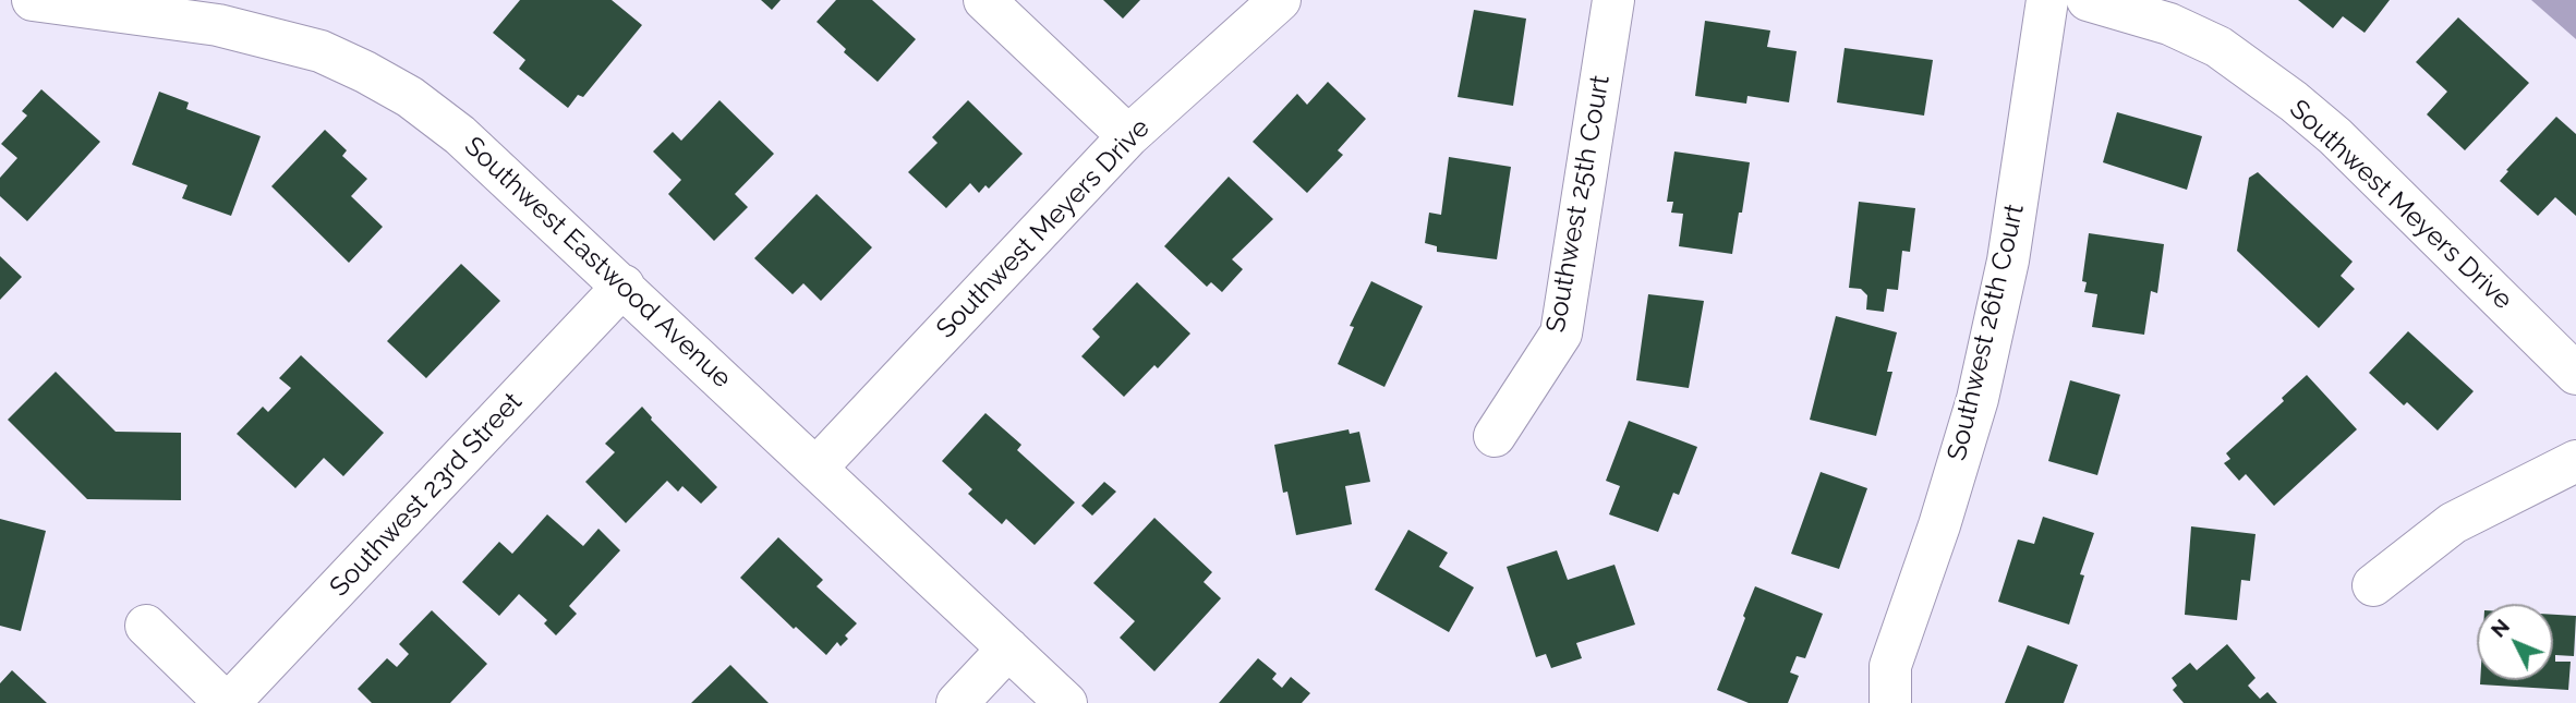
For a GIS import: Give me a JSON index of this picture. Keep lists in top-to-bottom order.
{
  "streets": {
    "street": [
      "Southwest 25th Court",
      "Southwest Meyers Drive",
      "Southwest Eastwood Avenue",
      "Southwest 26th Court",
      "Southwest 23rd Street"
    ]
  },
  "crossings": [
    ["Southwest Meyers Drive", "Southwest Eastwood Avenue"],
    ["Southwest Eastwood Avenue", "Southwest 23rd Street"]
  ],
  "north": "top left"
}
